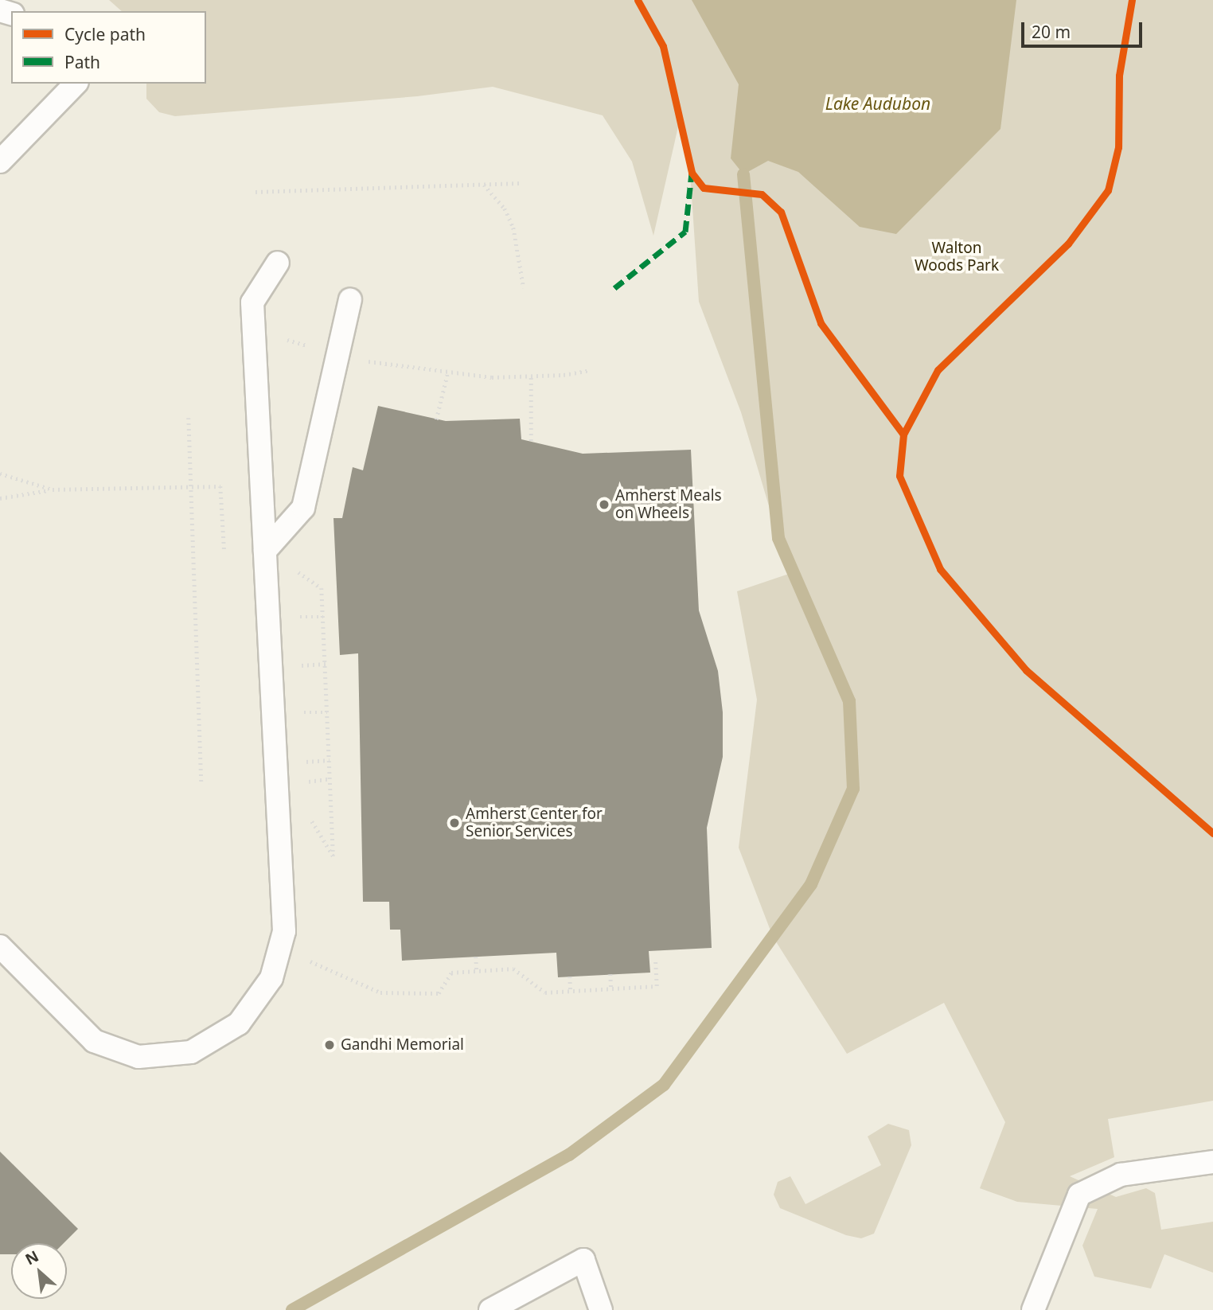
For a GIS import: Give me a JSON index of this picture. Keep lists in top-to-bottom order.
{
  "water": ["Lake Audubon"],
  "parks": ["Walton Woods Park"],
  "places": ["Amherst Meals on Wheels", "Amherst Center for Senior Services", "Gandhi Memorial"],
  "legend": ["Cycle path", "Path"],
  "scale_bar": "20 m",
  "north": "top left"
}
